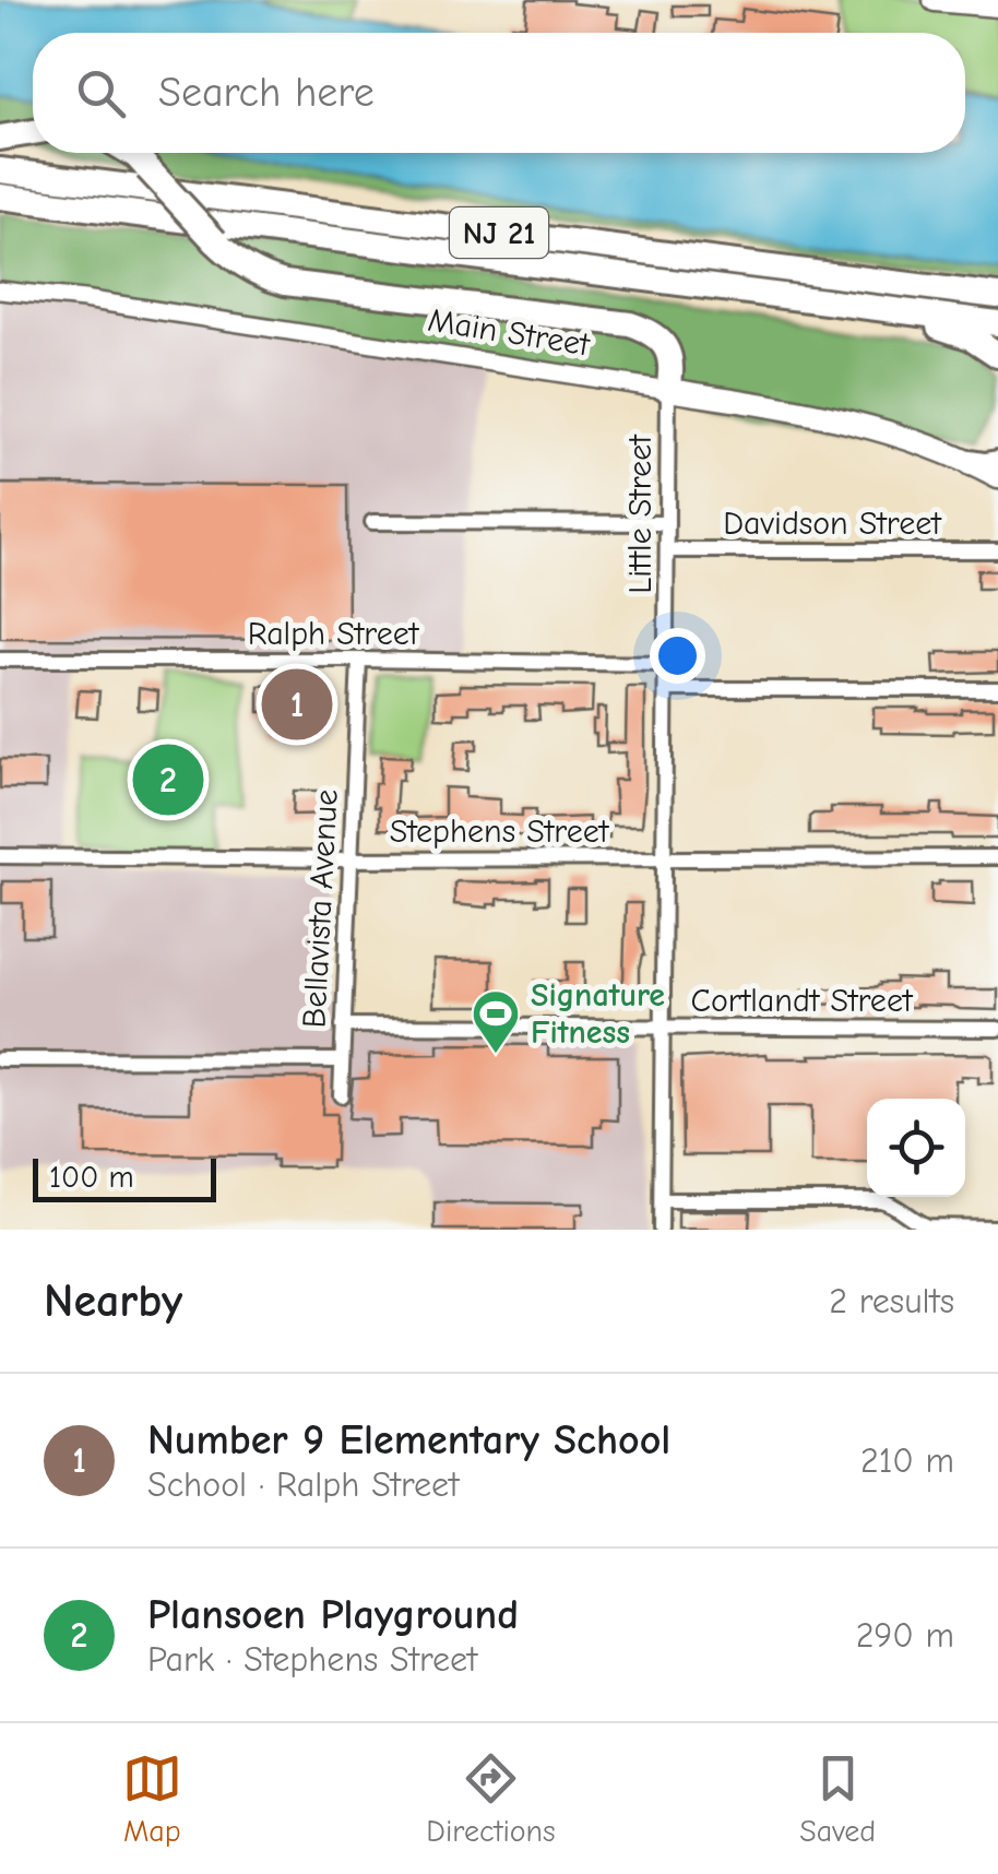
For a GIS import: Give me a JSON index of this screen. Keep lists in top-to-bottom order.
{
  "streets": {
    "highway": ["NJ 21"],
    "main road": ["Main Street"],
    "street": [
      "Little Street",
      "Davidson Street",
      "Ralph Street",
      "Stephens Street",
      "Bellavista Avenue",
      "Cortlandt Street"
    ]
  },
  "crossings": [
    ["Main Street", "Little Street"],
    ["Little Street", "Davidson Street"],
    ["Little Street", "Ralph Street"],
    ["Little Street", "Stephens Street"],
    ["Little Street", "Cortlandt Street"],
    ["Ralph Street", "Bellavista Avenue"],
    ["Stephens Street", "Bellavista Avenue"],
    ["Bellavista Avenue", "Cortlandt Street"]
  ],
  "places": {
    "sports": ["Signature Fitness"]
  },
  "scale_bar": "100 m",
  "page": {
    "search": "Search here",
    "pins": ["1", "2"],
    "scale": "100 m",
    "heading": ["Nearby", "2 results"],
    "list": [
      {
        "mark": "1",
        "name": "Number 9 Elementary School",
        "note": "School · Ralph Street",
        "value": "210 m"
      },
      {
        "mark": "2",
        "name": "Plansoen Playground",
        "note": "Park · Stephens Street",
        "value": "290 m"
      }
    ],
    "nav": ["Map", "Directions", "Saved"]
  }
}
